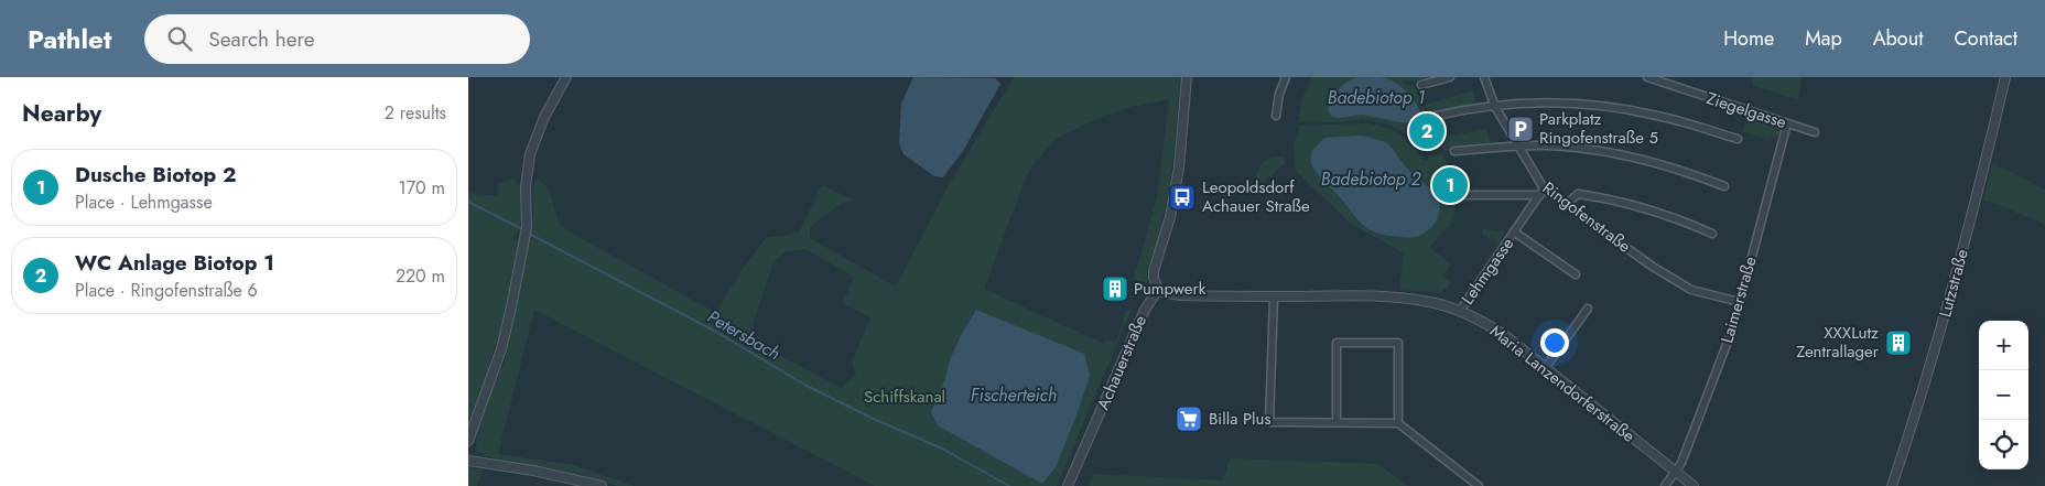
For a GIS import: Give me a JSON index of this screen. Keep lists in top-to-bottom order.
{
  "streets": {
    "street": [
      "Ziegelgasse",
      "Ringofenstraße",
      "Lehmgasse",
      "Lutzstraße",
      "Laimerstraße",
      "Achauerstraße",
      "Maria Lanzendorferstraße"
    ]
  },
  "crossings": [
    ["Ziegelgasse", "Laimerstraße"],
    ["Ringofenstraße", "Lehmgasse"],
    ["Ringofenstraße", "Laimerstraße"],
    ["Lehmgasse", "Maria Lanzendorferstraße"],
    ["Laimerstraße", "Maria Lanzendorferstraße"],
    ["Achauerstraße", "Maria Lanzendorferstraße"]
  ],
  "water": [
    "Badebiotop 1",
    "Badebiotop 2",
    "Petersbach",
    "Fischerteich"
  ],
  "parks": ["Schiffskanal"],
  "places": {
    "parking": ["Parkplatz Ringofenstraße 5"],
    "bus stop": ["Leopoldsdorf Achauer Straße"],
    "building": ["Pumpwerk", "XXXLutz Zentrallager"],
    "supermarket": ["Billa Plus"]
  },
  "page": {
    "header": "Pathlet",
    "search": "Search here",
    "nav": [
      "Home",
      "Map",
      "About",
      "Contact"
    ],
    "heading": ["Nearby", "2 results"],
    "pins": ["2", "1"],
    "list": [
      {
        "mark": "1",
        "name": "Dusche Biotop 2",
        "note": "Place · Lehmgasse",
        "value": "170 m"
      },
      {
        "mark": "2",
        "name": "WC Anlage Biotop 1",
        "note": "Place · Ringofenstraße 6",
        "value": "220 m"
      }
    ],
    "map_buttons": ["+", "−"]
  }
}
